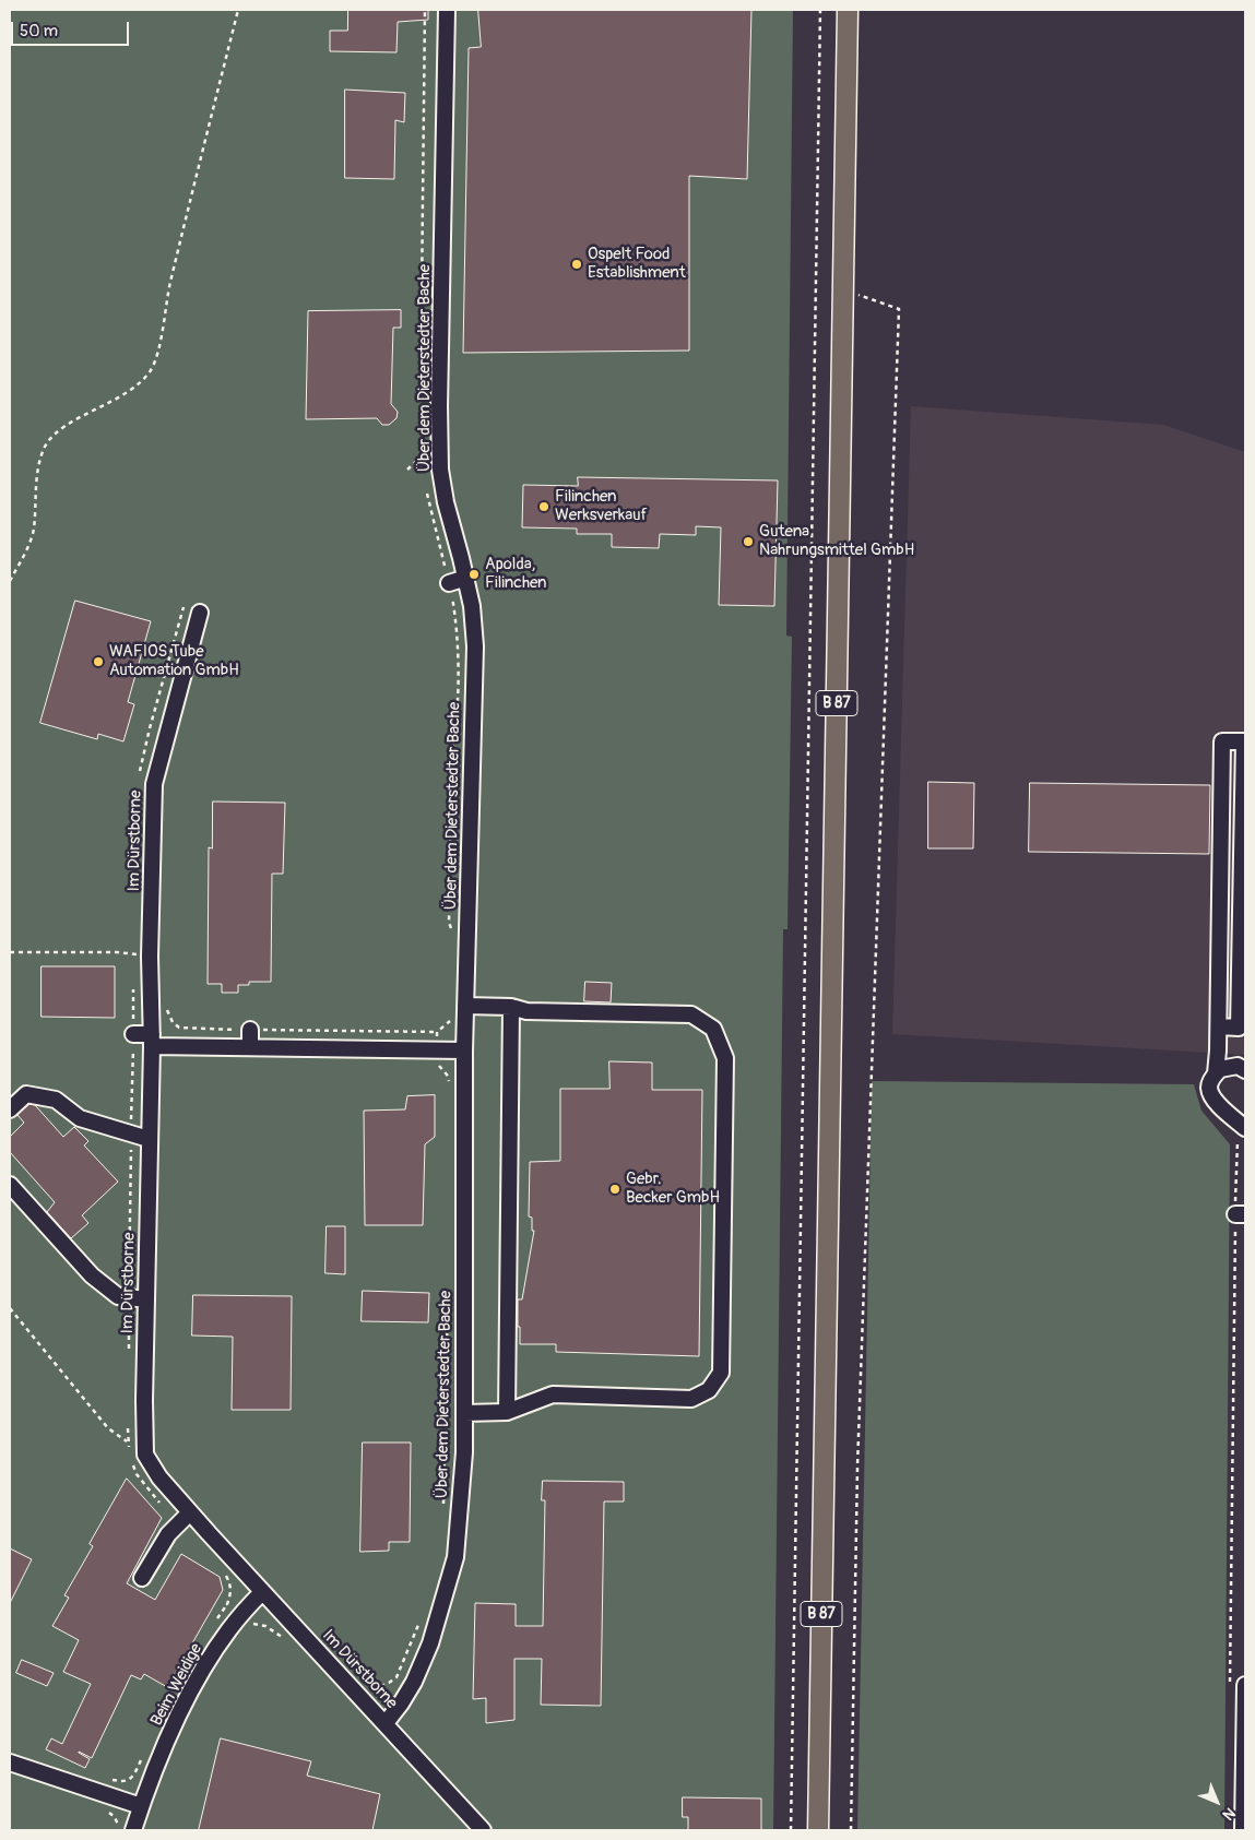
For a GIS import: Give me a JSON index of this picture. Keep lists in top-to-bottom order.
{
  "streets": {
    "main road": ["B 87"],
    "street": ["Über dem Dieterstedter Bache", "Im Dürstborne", "Beim Weidige"]
  },
  "crossings": [
    ["Über dem Dieterstedter Bache", "Im Dürstborne"],
    ["Im Dürstborne", "Beim Weidige"]
  ],
  "places": [
    "Ospelt Food Establishment",
    "Filinchen Werksverkauf",
    "Gutena Nahrungsmittel GmbH",
    "Apolda, Filinchen",
    "WAFIOS Tube Automation GmbH",
    "Gebr. Becker GmbH"
  ],
  "scale_bar": "50 m",
  "north": "bottom right"
}
